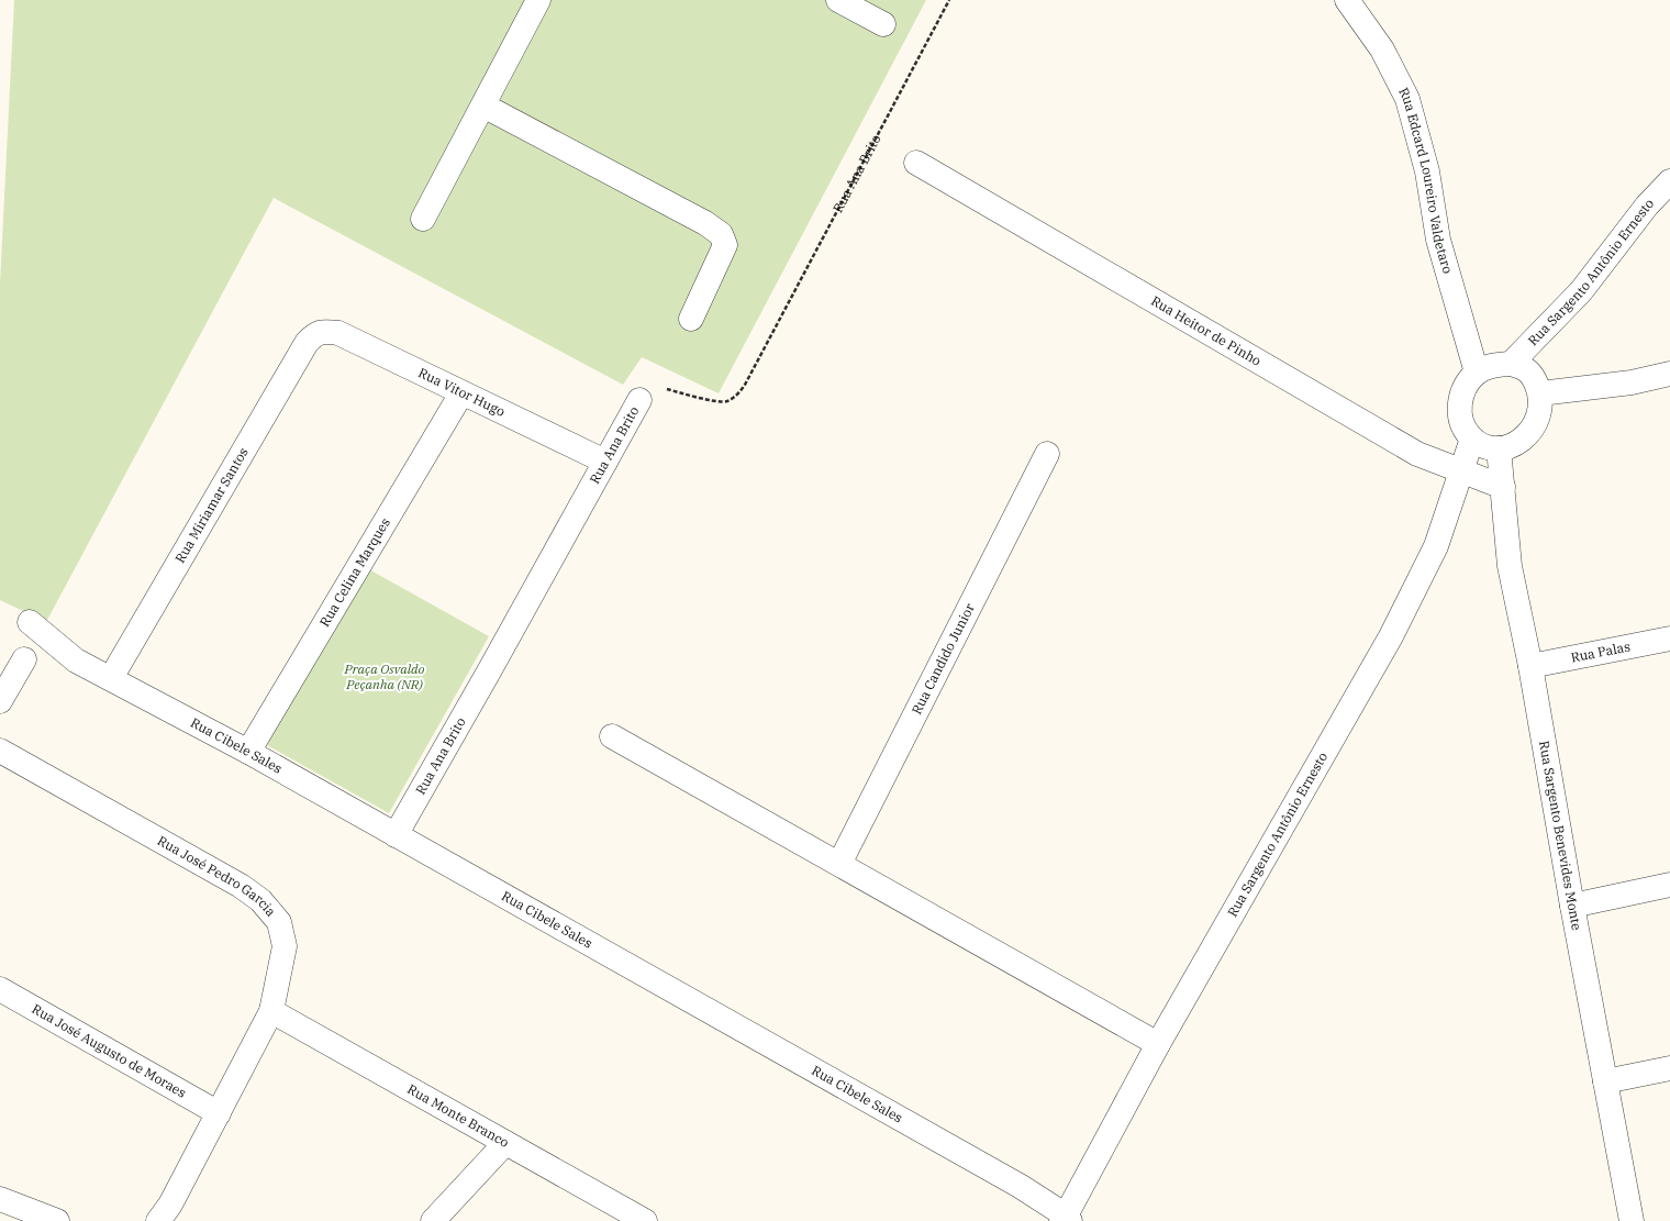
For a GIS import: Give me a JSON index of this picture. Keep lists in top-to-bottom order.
{
  "streets": {
    "street": [
      "Rua Ana Brito",
      "Rua Edcard Loureiro Valdetaro",
      "Rua Sargento Antônio Ernesto",
      "Rua Heitor de Pinho",
      "Rua Vitor Hugo",
      "Rua Miriamar Santos",
      "Rua Celina Marques",
      "Rua Palas",
      "Rua Candido Junior",
      "Rua Cibele Sales",
      "Rua Sargento Benevides Monte",
      "Rua José Pedro Garcia",
      "Rua José Augusto de Moraes",
      "Rua Monte Branco"
    ]
  },
  "crossings": [
    ["Rua Ana Brito", "Rua Vitor Hugo"],
    ["Rua Ana Brito", "Rua Cibele Sales"],
    ["Rua Edcard Loureiro Valdetaro", "Rua Sargento Antônio Ernesto"],
    ["Rua Edcard Loureiro Valdetaro", "Rua Sargento Benevides Monte"],
    ["Rua Sargento Antônio Ernesto", "Rua Heitor de Pinho"],
    ["Rua Sargento Antônio Ernesto", "Rua Cibele Sales"],
    ["Rua Sargento Antônio Ernesto", "Rua Sargento Benevides Monte"],
    ["Rua Heitor de Pinho", "Rua Sargento Benevides Monte"],
    ["Rua Vitor Hugo", "Rua Miriamar Santos"],
    ["Rua Vitor Hugo", "Rua Celina Marques"],
    ["Rua Miriamar Santos", "Rua Cibele Sales"],
    ["Rua Celina Marques", "Rua Cibele Sales"],
    ["Rua Palas", "Rua Sargento Benevides Monte"],
    ["Rua José Pedro Garcia", "Rua José Augusto de Moraes"],
    ["Rua José Pedro Garcia", "Rua Monte Branco"]
  ],
  "parks": ["Praça Osvaldo Peçanha (NR)"]
}
